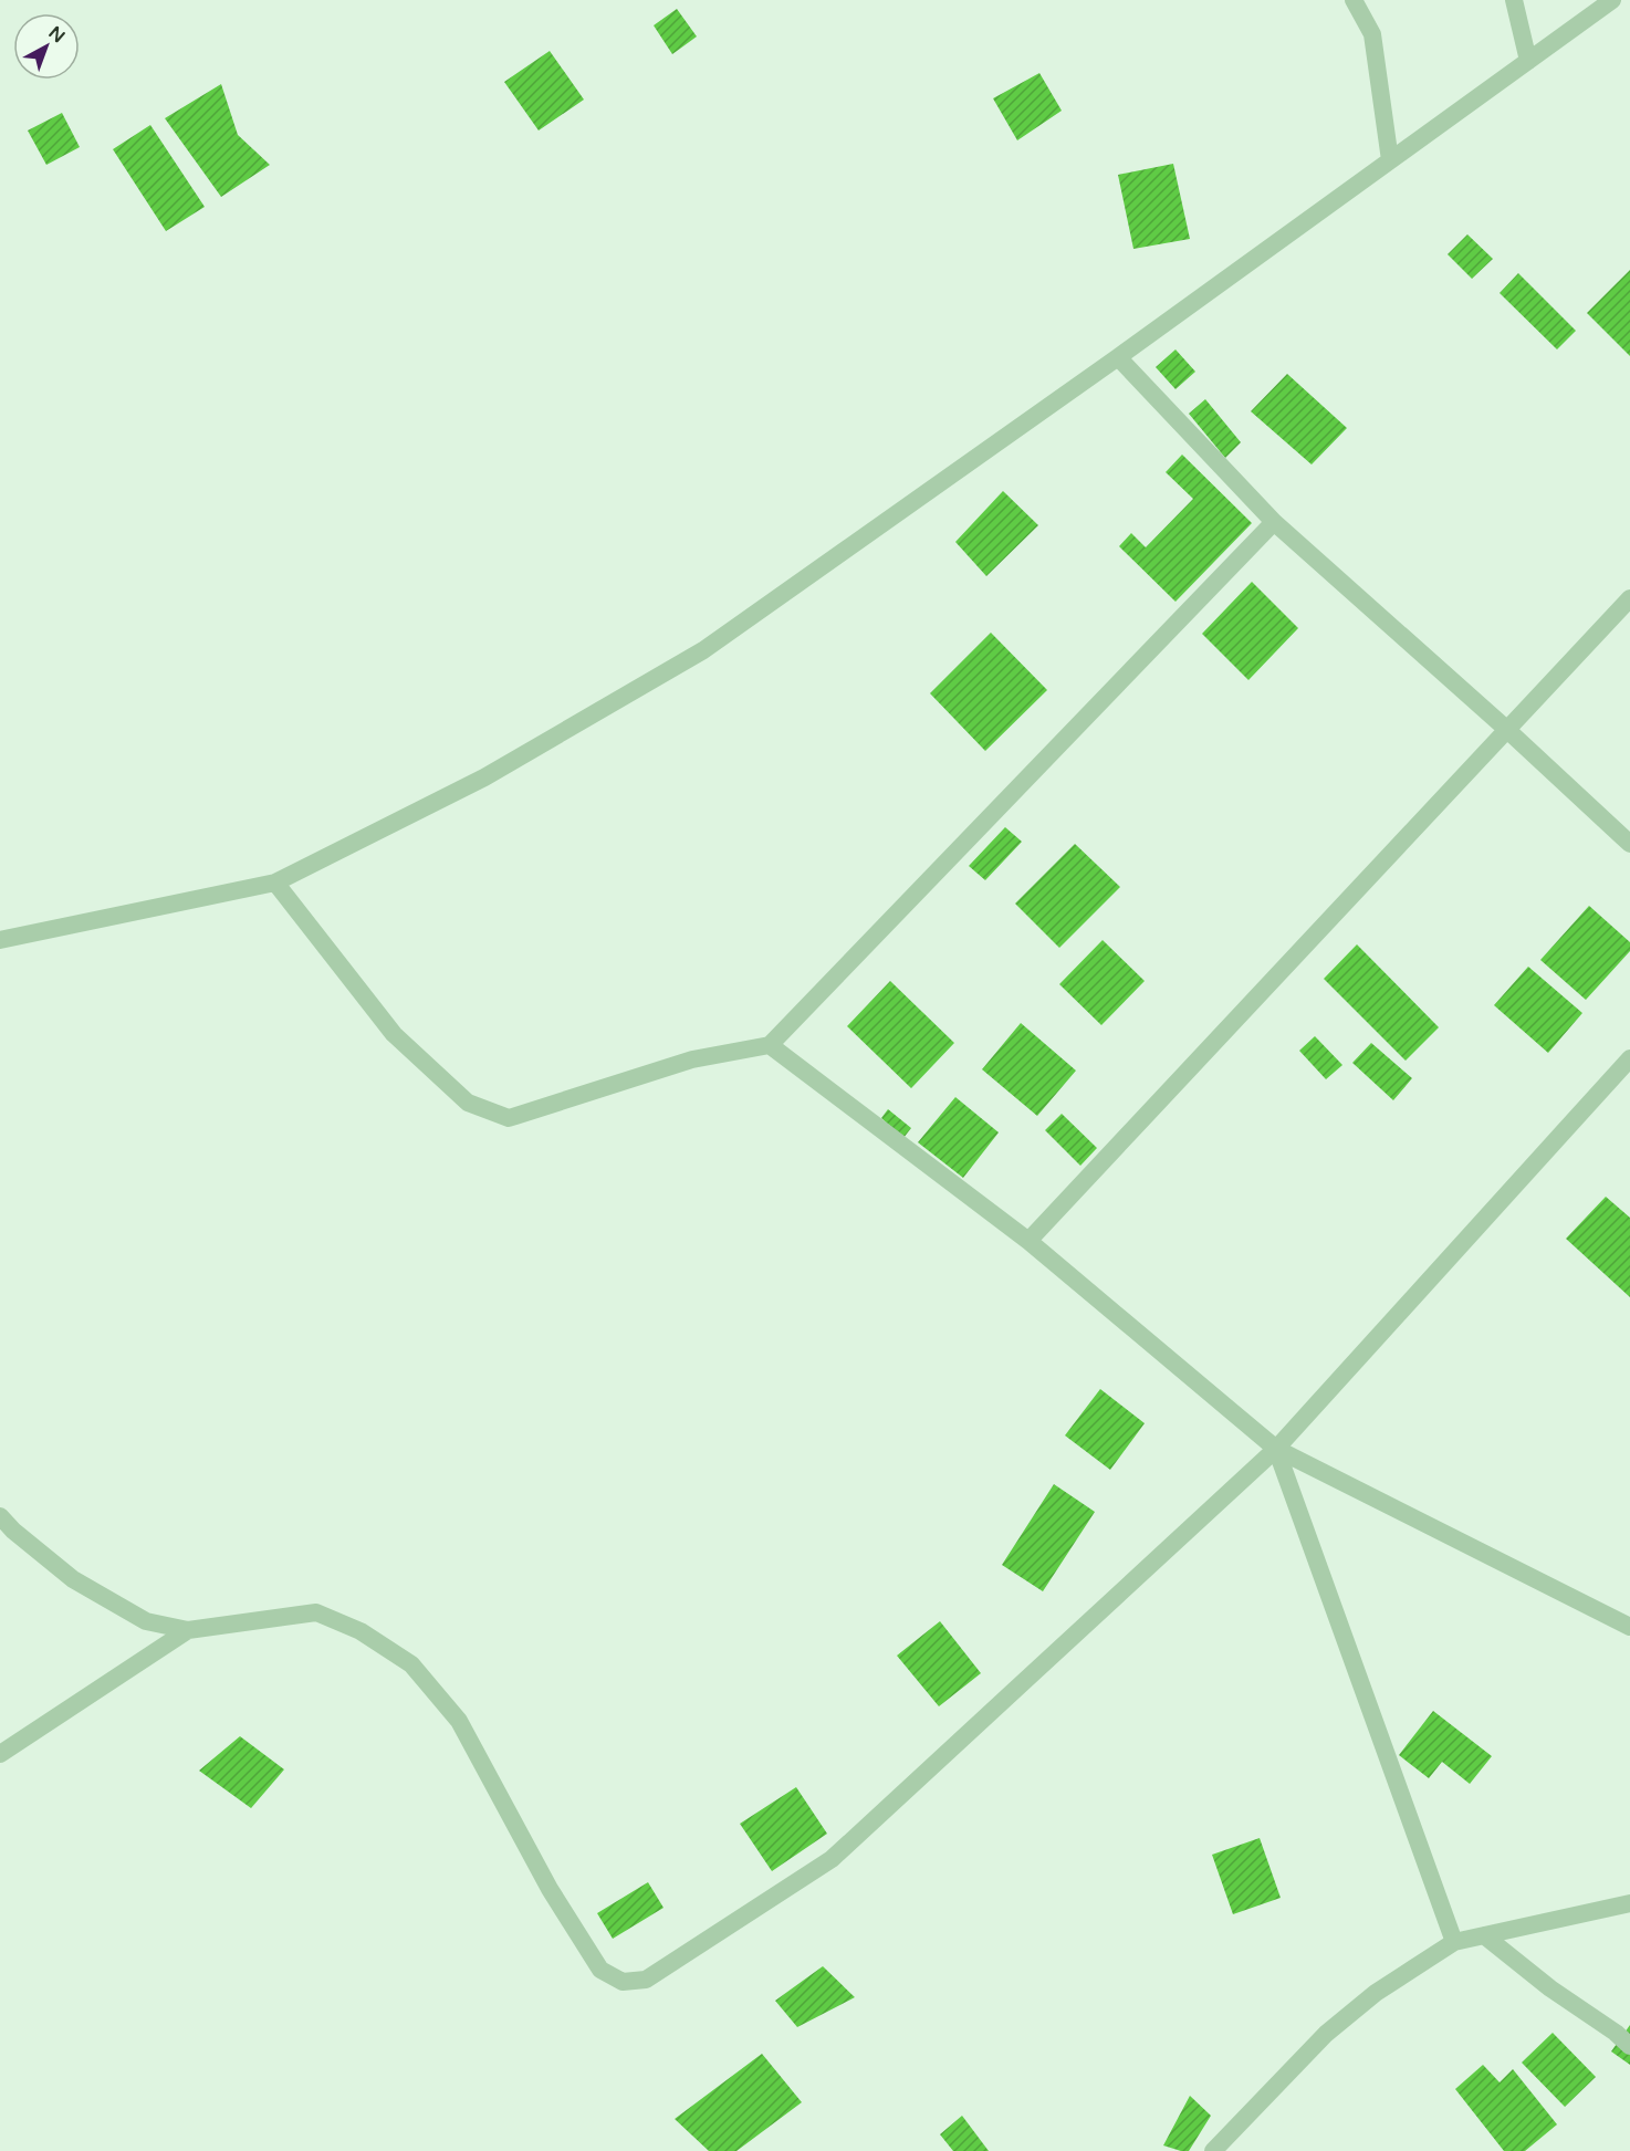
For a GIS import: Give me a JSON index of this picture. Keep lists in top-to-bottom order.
{
  "north": "top right"
}
